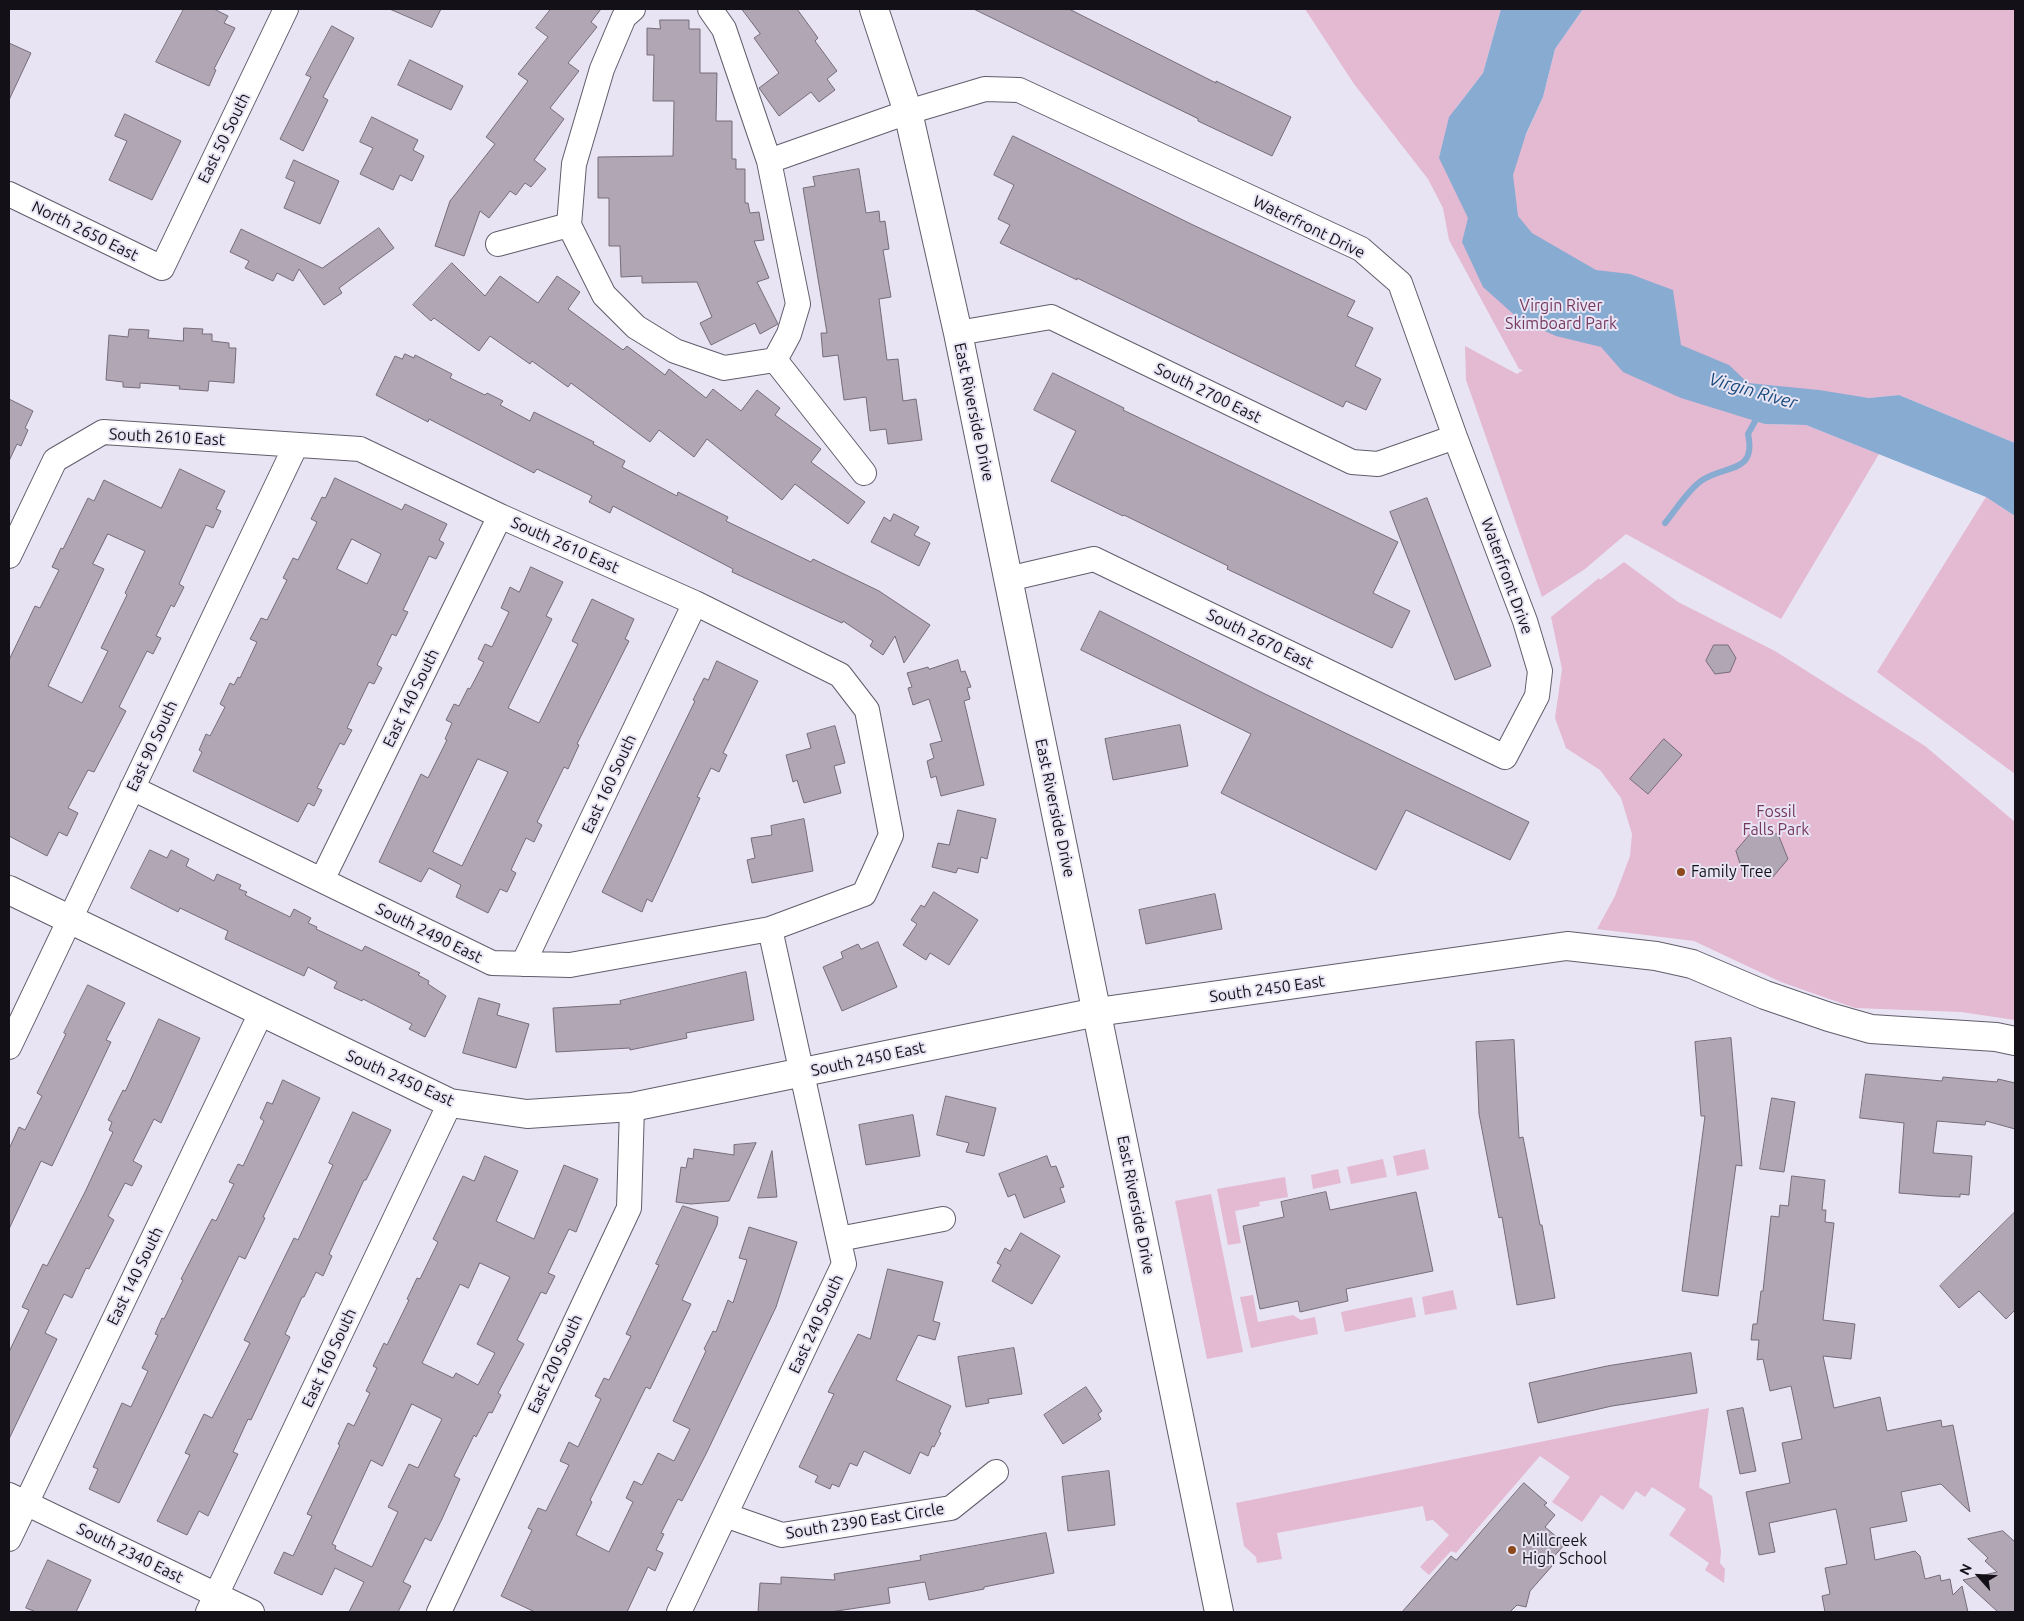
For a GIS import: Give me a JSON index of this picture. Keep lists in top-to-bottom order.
{
  "streets": {
    "street": [
      "East 50 South",
      "Waterfront Drive",
      "North 2650 East",
      "South 2700 East",
      "East Riverside Drive",
      "South 2610 East",
      "South 2670 East",
      "East 140 South",
      "East 90 South",
      "East 160 South",
      "South 2490 East",
      "South 2450 East",
      "East 240 South",
      "East 200 South",
      "South 2390 East Circle",
      "South 2340 East"
    ]
  },
  "crossings": [
    ["East 50 South", "North 2650 East"],
    ["Waterfront Drive", "South 2700 East"],
    ["Waterfront Drive", "East Riverside Drive"],
    ["Waterfront Drive", "South 2670 East"],
    ["South 2700 East", "East Riverside Drive"],
    ["East Riverside Drive", "South 2670 East"],
    ["East Riverside Drive", "South 2450 East"],
    ["South 2610 East", "East 140 South"],
    ["South 2610 East", "East 90 South"],
    ["South 2610 East", "East 160 South"],
    ["South 2610 East", "South 2490 East"],
    ["East 140 South", "South 2490 East"],
    ["East 140 South", "South 2450 East"],
    ["East 140 South", "South 2340 East"],
    ["East 90 South", "South 2490 East"],
    ["East 90 South", "South 2450 East"],
    ["East 160 South", "South 2490 East"],
    ["East 160 South", "South 2450 East"],
    ["East 160 South", "South 2340 East"],
    ["South 2490 East", "East 240 South"],
    ["South 2450 East", "East 240 South"],
    ["South 2450 East", "East 200 South"],
    ["East 240 South", "South 2390 East Circle"]
  ],
  "water": ["Virgin River"],
  "parks": ["Virgin River Skimboard Park", "Fossil Falls Park"],
  "places": ["Family Tree", "Millcreek High School"],
  "north": "top left"
}
